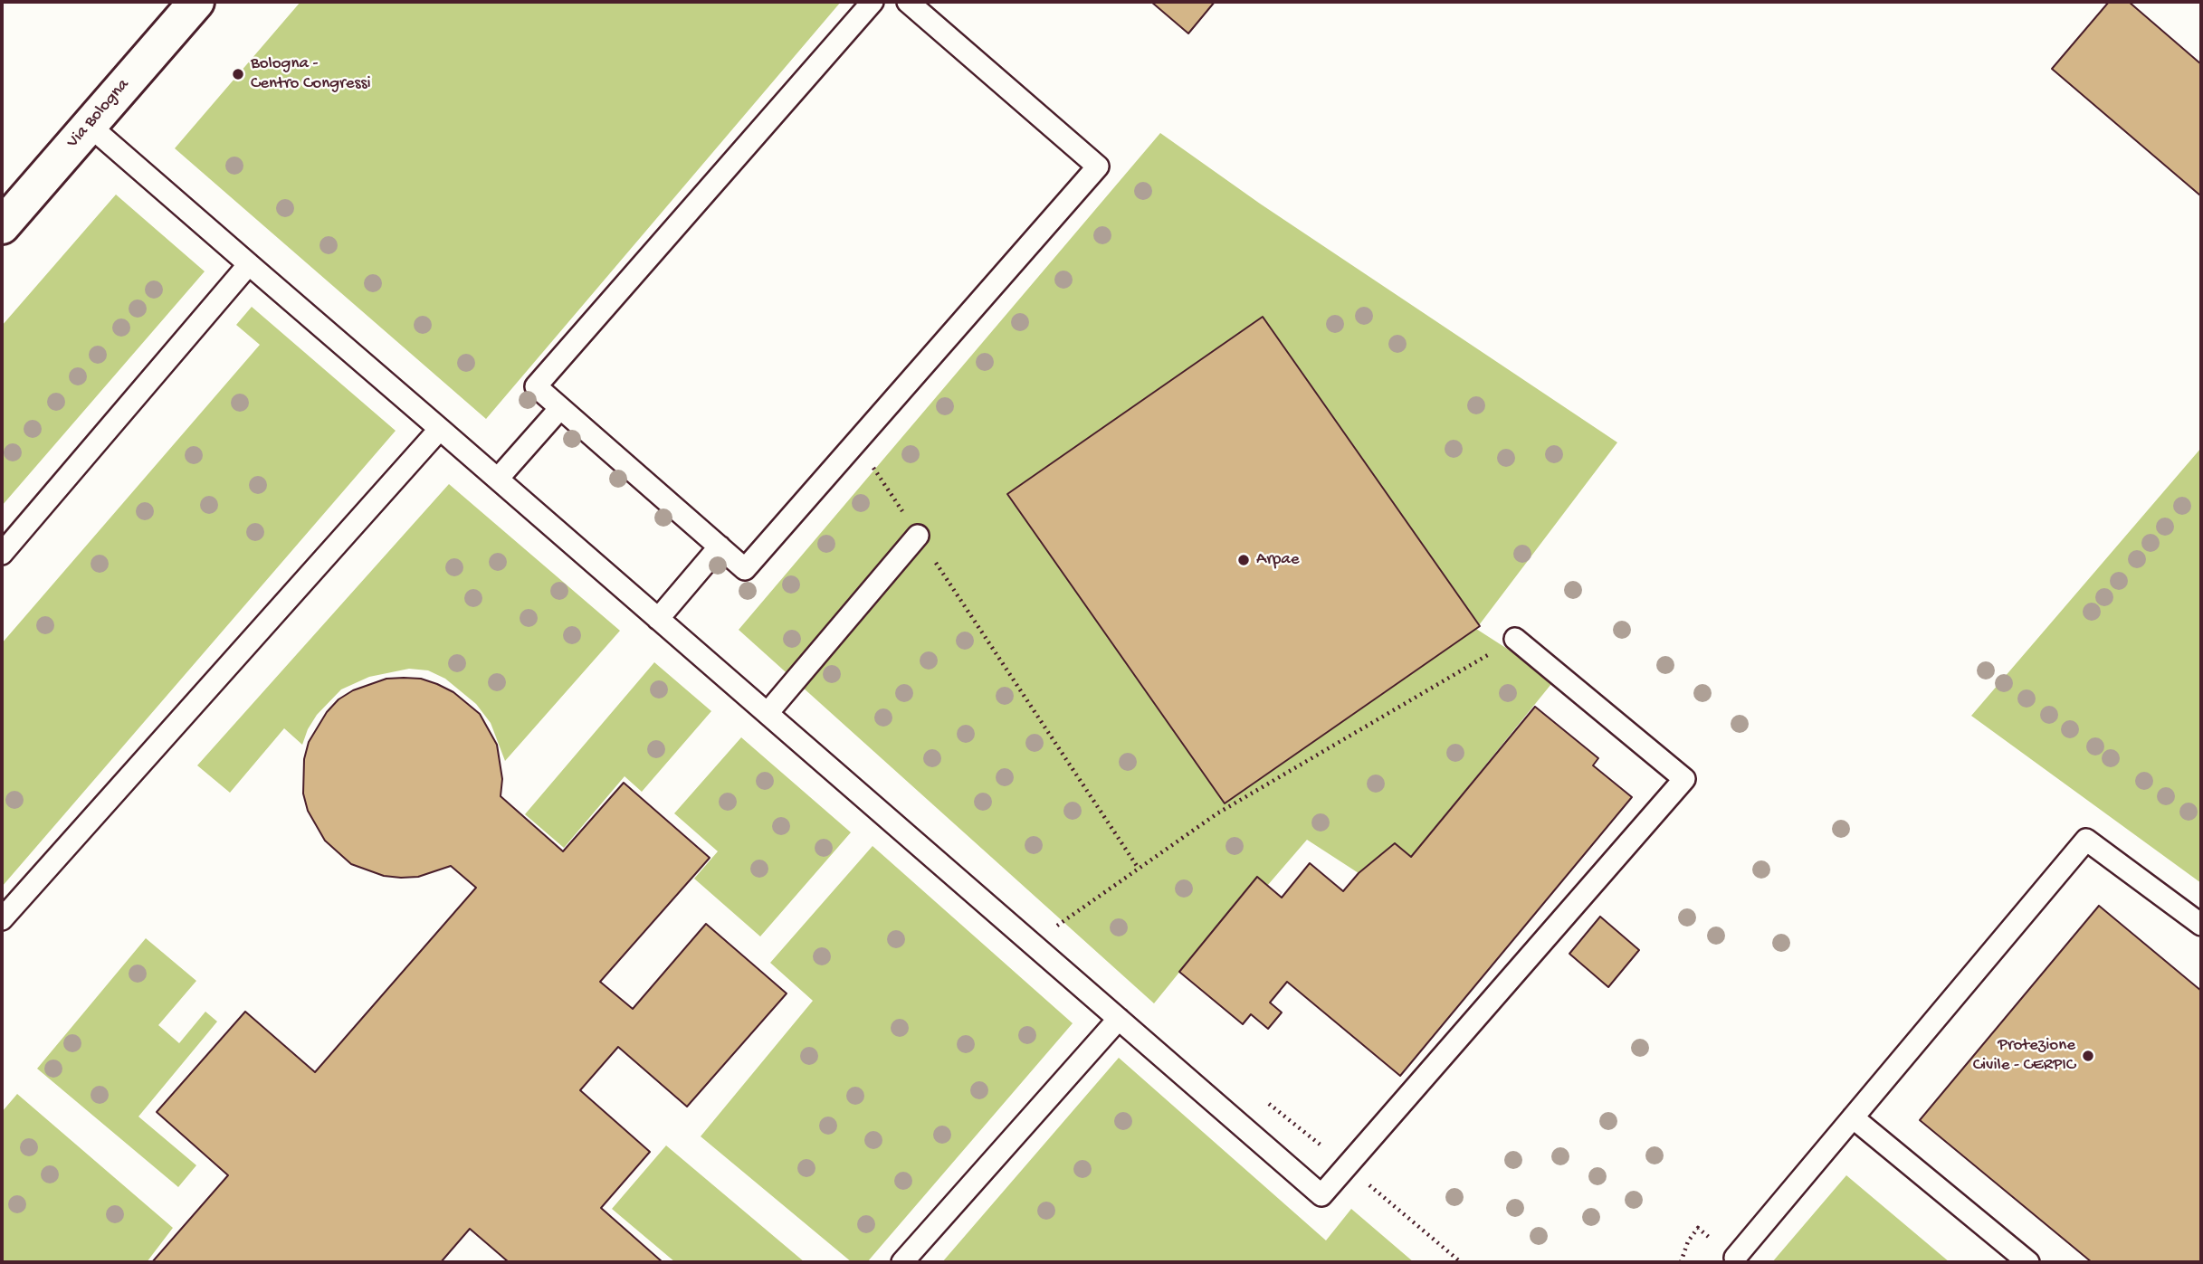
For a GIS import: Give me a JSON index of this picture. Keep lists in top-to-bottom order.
{
  "streets": {
    "main road": ["Via Bologna"]
  },
  "places": ["Bologna - Centro Congressi", "Arpae", "Protezione Civile - CERPIC"]
}
